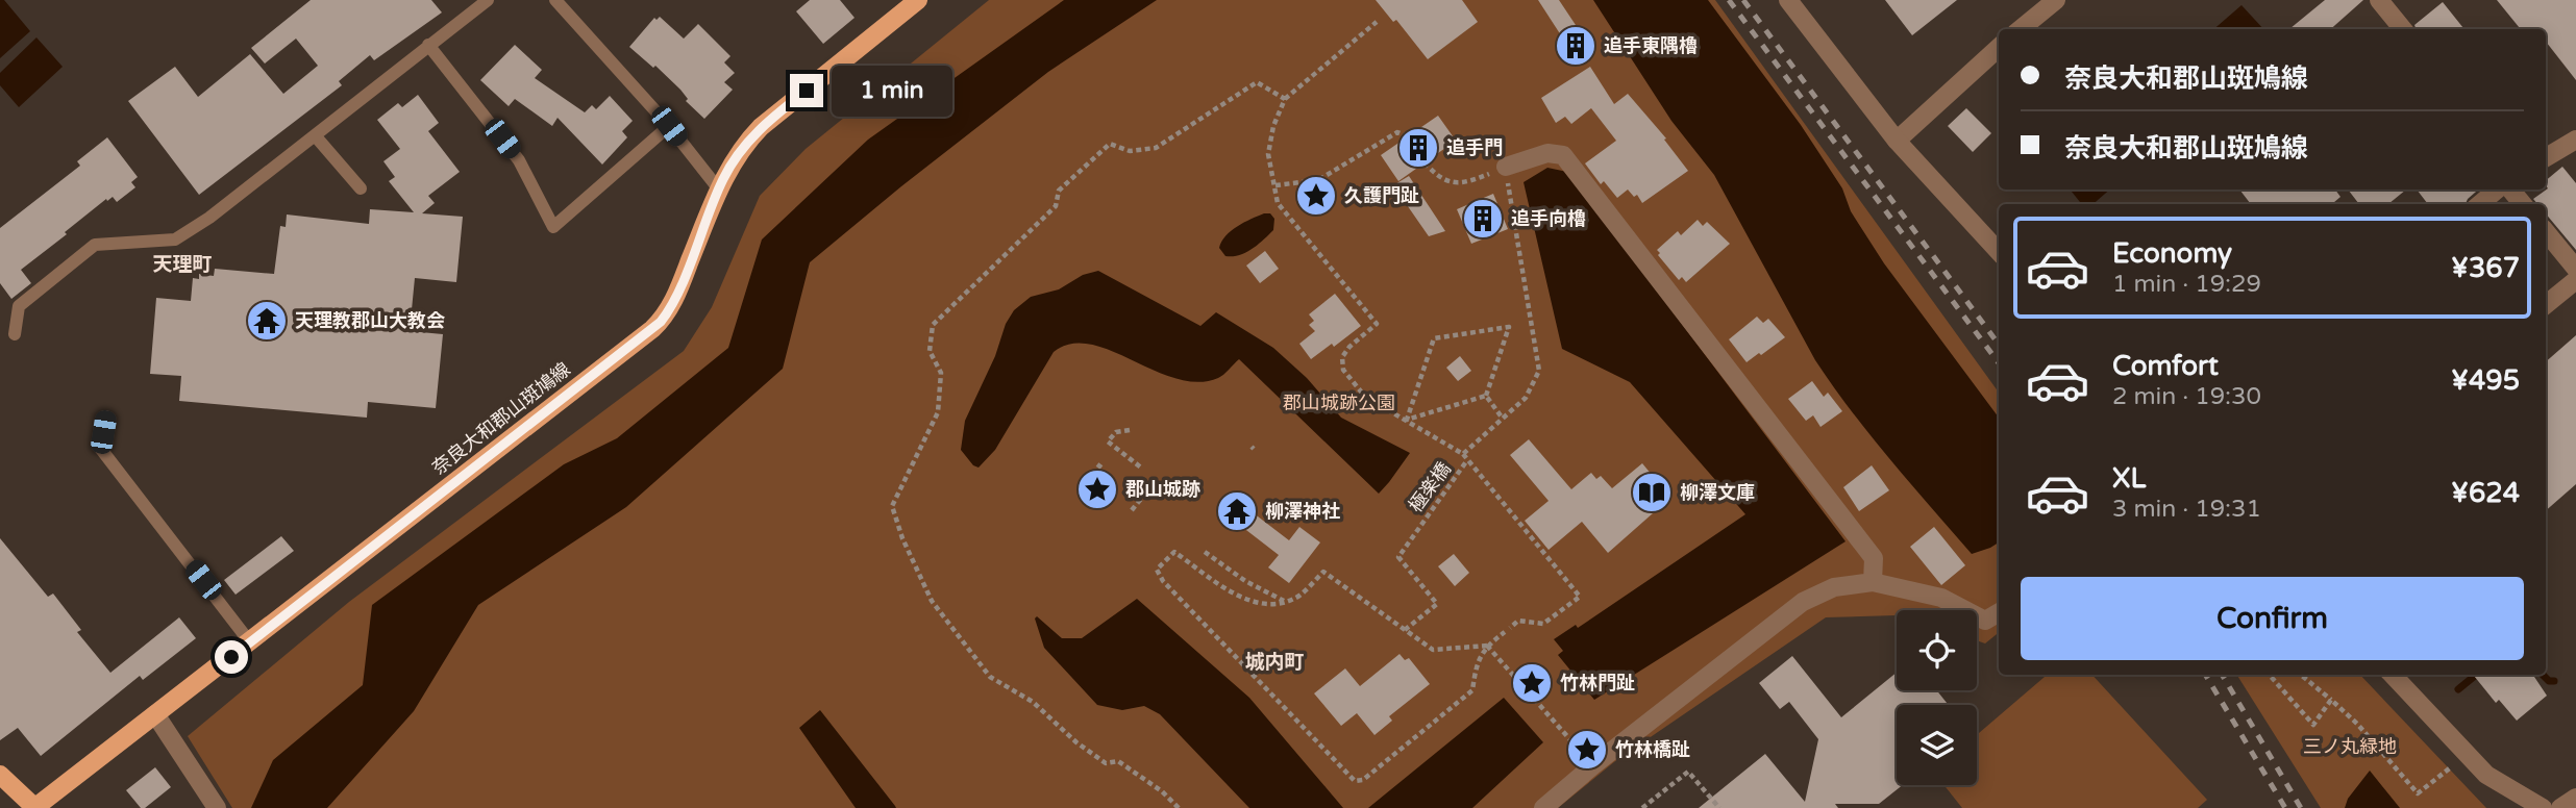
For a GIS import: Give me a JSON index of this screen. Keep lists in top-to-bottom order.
{
  "streets": {
    "main road": ["奈良大和郡山斑鳩線"],
    "path": ["極楽橋"]
  },
  "districts": ["天理町", "城内町"],
  "parks": ["郡山城跡公園", "三ノ丸緑地"],
  "places": {
    "building": ["追手東隅櫓", "追手門", "追手向櫓"],
    "place": [
      "久護門趾",
      "郡山城跡",
      "竹林門趾",
      "竹林橋趾"
    ],
    "temple": ["天理教郡山大教会", "柳澤神社"],
    "library": ["柳澤文庫"]
  },
  "page": {
    "banner": ["奈良大和郡山斑鳩線", "奈良大和郡山斑鳩線"],
    "bubble": "1 min",
    "list": [
      {
        "name": "Economy",
        "note": "1 min · 19:29",
        "value": "¥367"
      },
      {
        "name": "Comfort",
        "note": "2 min · 19:30",
        "value": "¥495"
      },
      {
        "name": "XL",
        "note": "3 min · 19:31",
        "value": "¥624"
      }
    ],
    "buttons": "Confirm"
  }
}
